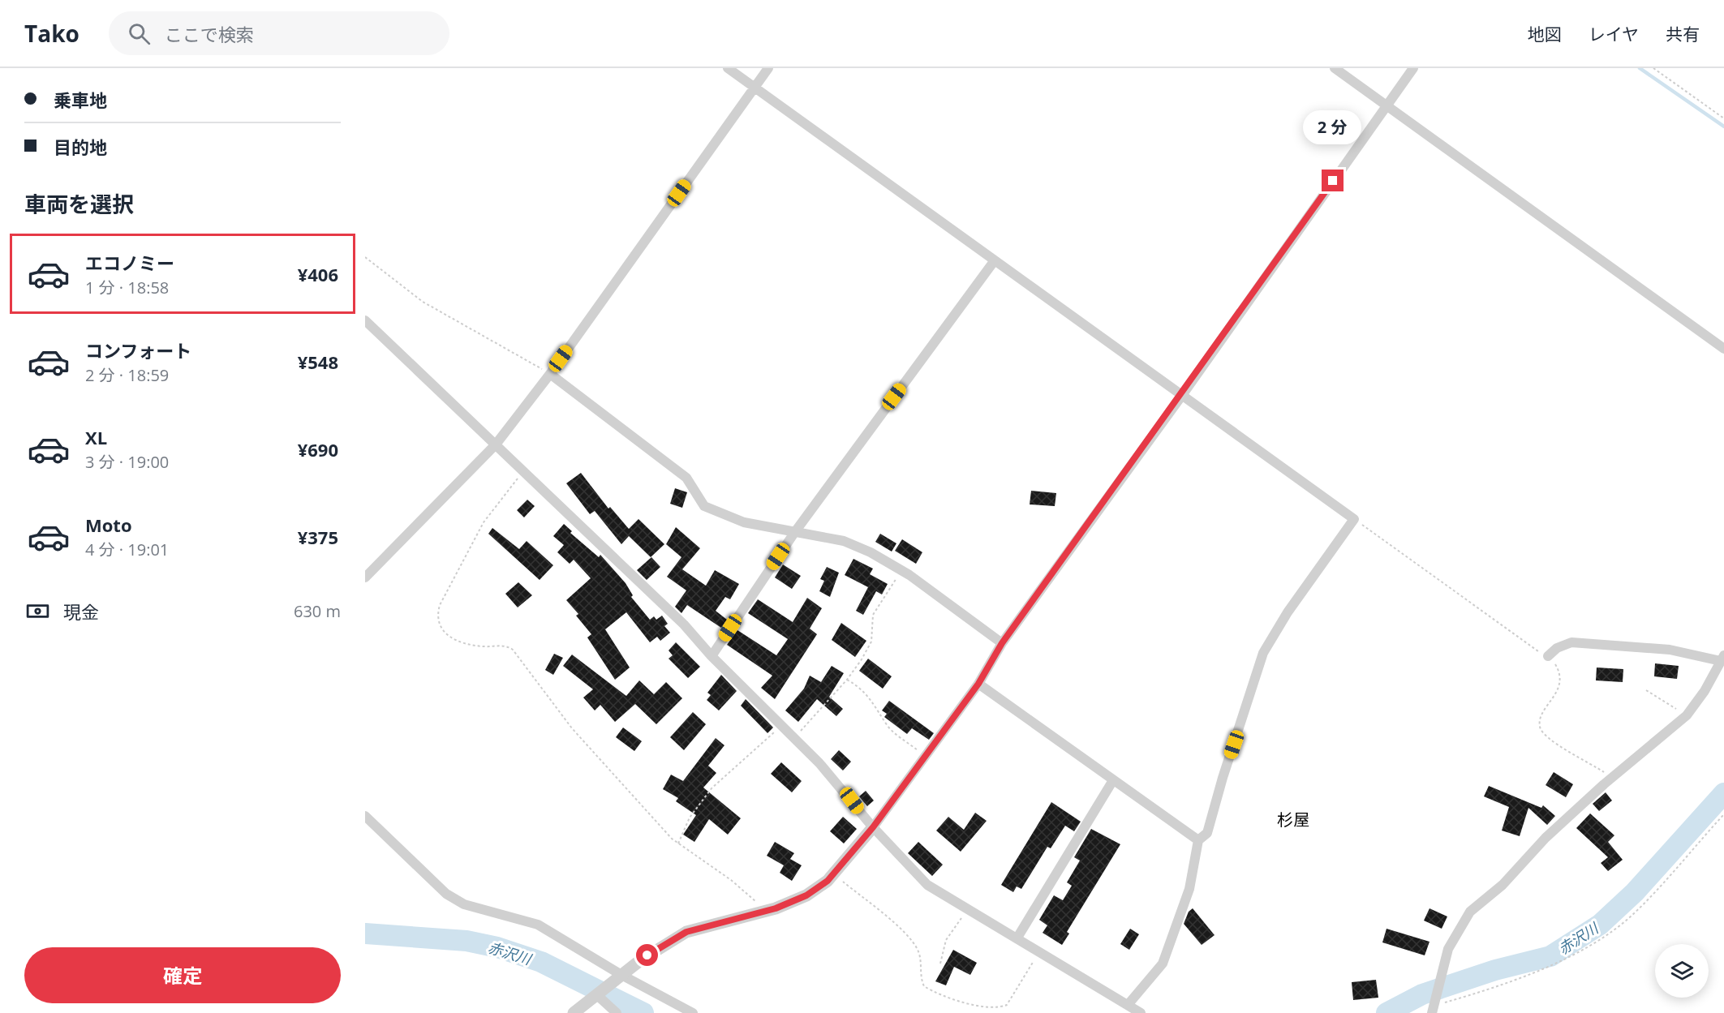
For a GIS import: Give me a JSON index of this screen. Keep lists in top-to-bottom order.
{
  "districts": ["杉屋"],
  "water": ["赤沢川"],
  "page": {
    "header": "Tako",
    "search": "ここで検索",
    "nav": ["地図", "レイヤ", "共有"],
    "banner": ["乗車地", "目的地"],
    "bubble": "2 分",
    "heading": "車両を選択",
    "list": [
      {
        "name": "エコノミー",
        "note": "1 分 · 18:58",
        "value": "¥406"
      },
      {
        "name": "コンフォート",
        "note": "2 分 · 18:59",
        "value": "¥548"
      },
      {
        "name": "XL",
        "note": "3 分 · 19:00",
        "value": "¥690"
      },
      {
        "name": "Moto",
        "note": "4 分 · 19:01",
        "value": "¥375"
      }
    ],
    "pay": ["現金", "630 m"],
    "buttons": "確定"
  }
}
